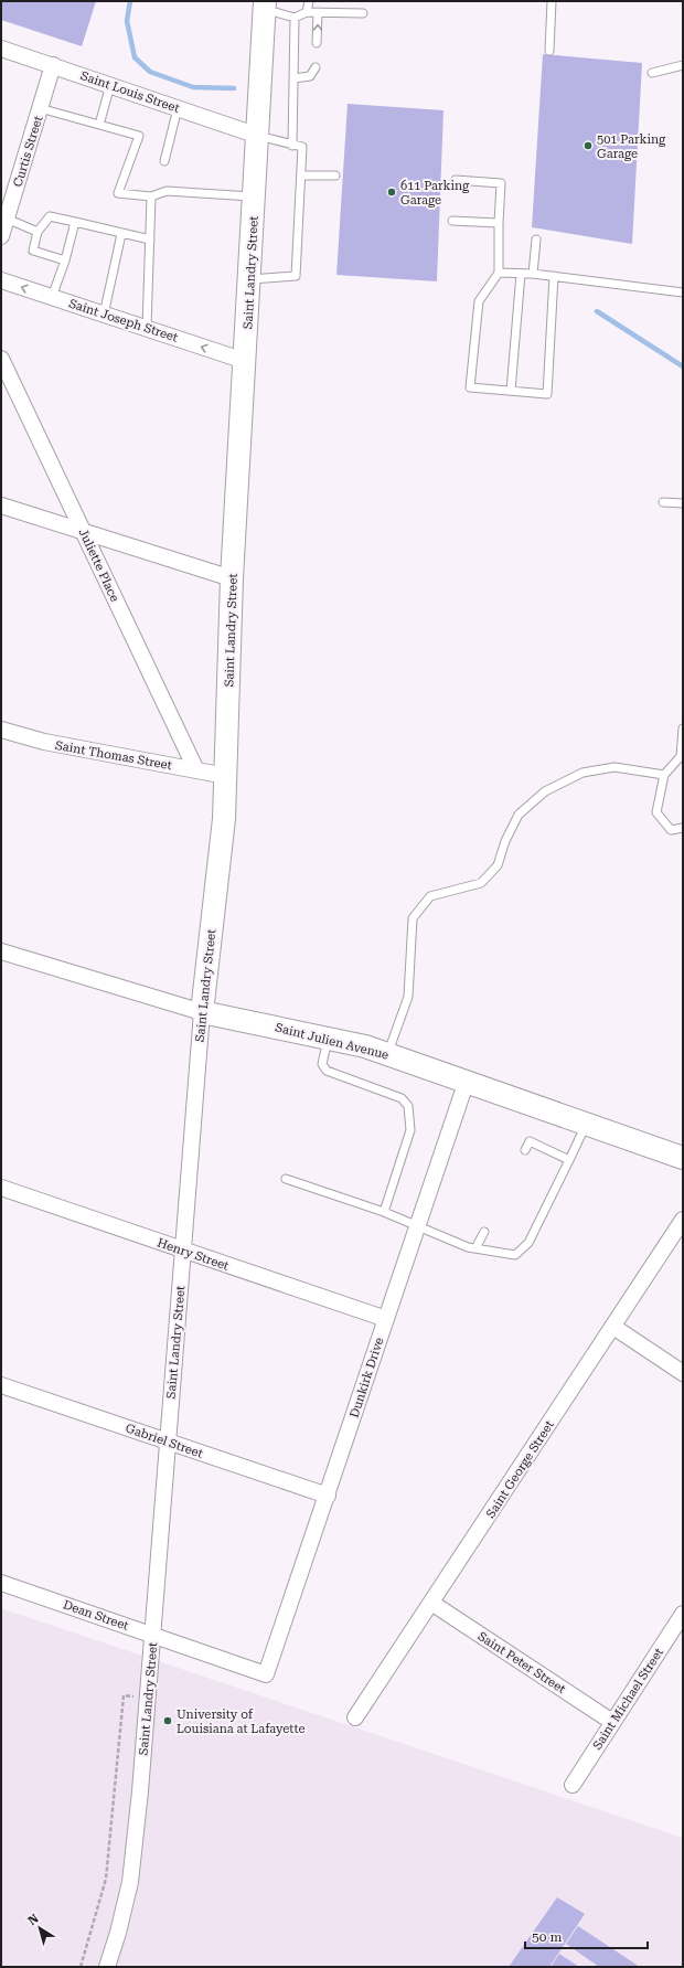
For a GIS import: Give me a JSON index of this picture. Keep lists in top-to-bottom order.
{
  "streets": {
    "street": [
      "Saint Louis Street",
      "Curtis Street",
      "Saint Landry Street",
      "Saint Joseph Street",
      "Juliette Place",
      "Saint Thomas Street",
      "Saint Julien Avenue",
      "Henry Street",
      "Dunkirk Drive",
      "Gabriel Street",
      "Saint George Street",
      "Dean Street",
      "Saint Peter Street",
      "Saint Michael Street"
    ]
  },
  "crossings": [
    ["Saint Louis Street", "Curtis Street"],
    ["Saint Louis Street", "Saint Landry Street"],
    ["Saint Landry Street", "Saint Joseph Street"],
    ["Saint Landry Street", "Saint Thomas Street"],
    ["Saint Landry Street", "Saint Julien Avenue"],
    ["Saint Landry Street", "Henry Street"],
    ["Saint Landry Street", "Gabriel Street"],
    ["Saint Landry Street", "Dean Street"],
    ["Juliette Place", "Saint Thomas Street"],
    ["Saint Julien Avenue", "Dunkirk Drive"],
    ["Henry Street", "Dunkirk Drive"],
    ["Dunkirk Drive", "Gabriel Street"],
    ["Dunkirk Drive", "Dean Street"],
    ["Saint George Street", "Saint Peter Street"],
    ["Saint Peter Street", "Saint Michael Street"]
  ],
  "one_way": ["Saint Joseph Street"],
  "places": ["501 Parking Garage", "611 Parking Garage", "University of Louisiana at Lafayette"],
  "scale_bar": "50 m",
  "north": "top left"
}
